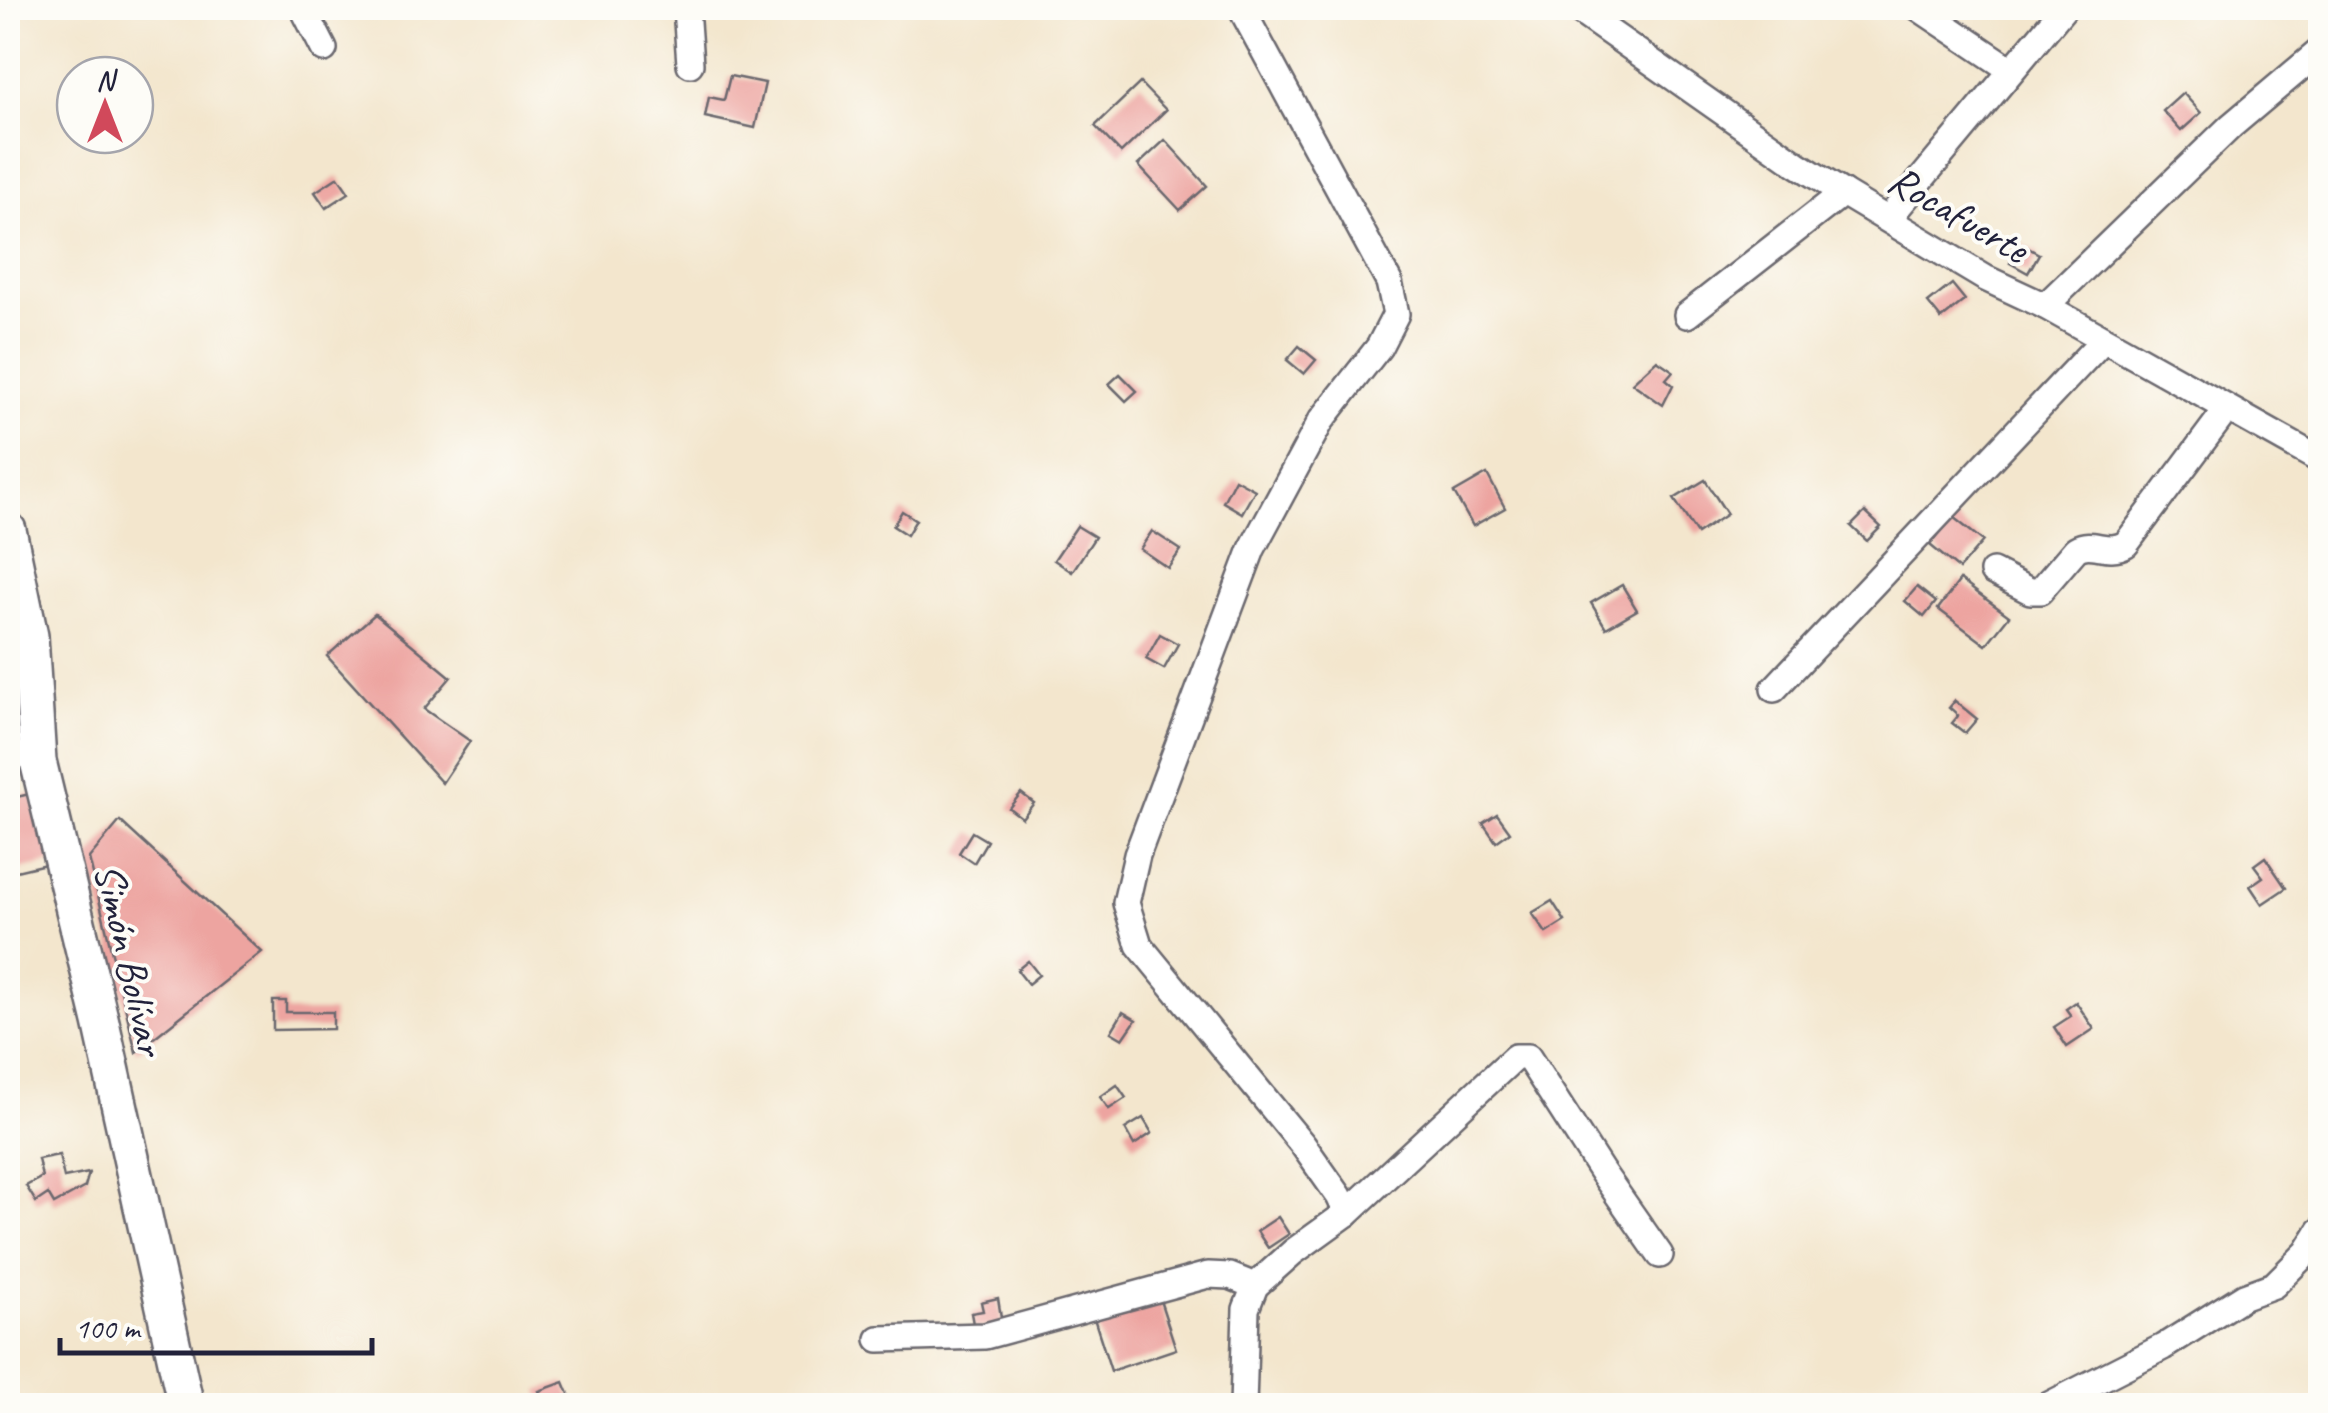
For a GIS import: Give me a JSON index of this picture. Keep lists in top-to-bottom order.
{
  "streets": {
    "street": ["Rocafuerte", "Simón Bolívar"]
  },
  "scale_bar": "100 m",
  "north": "top"
}
